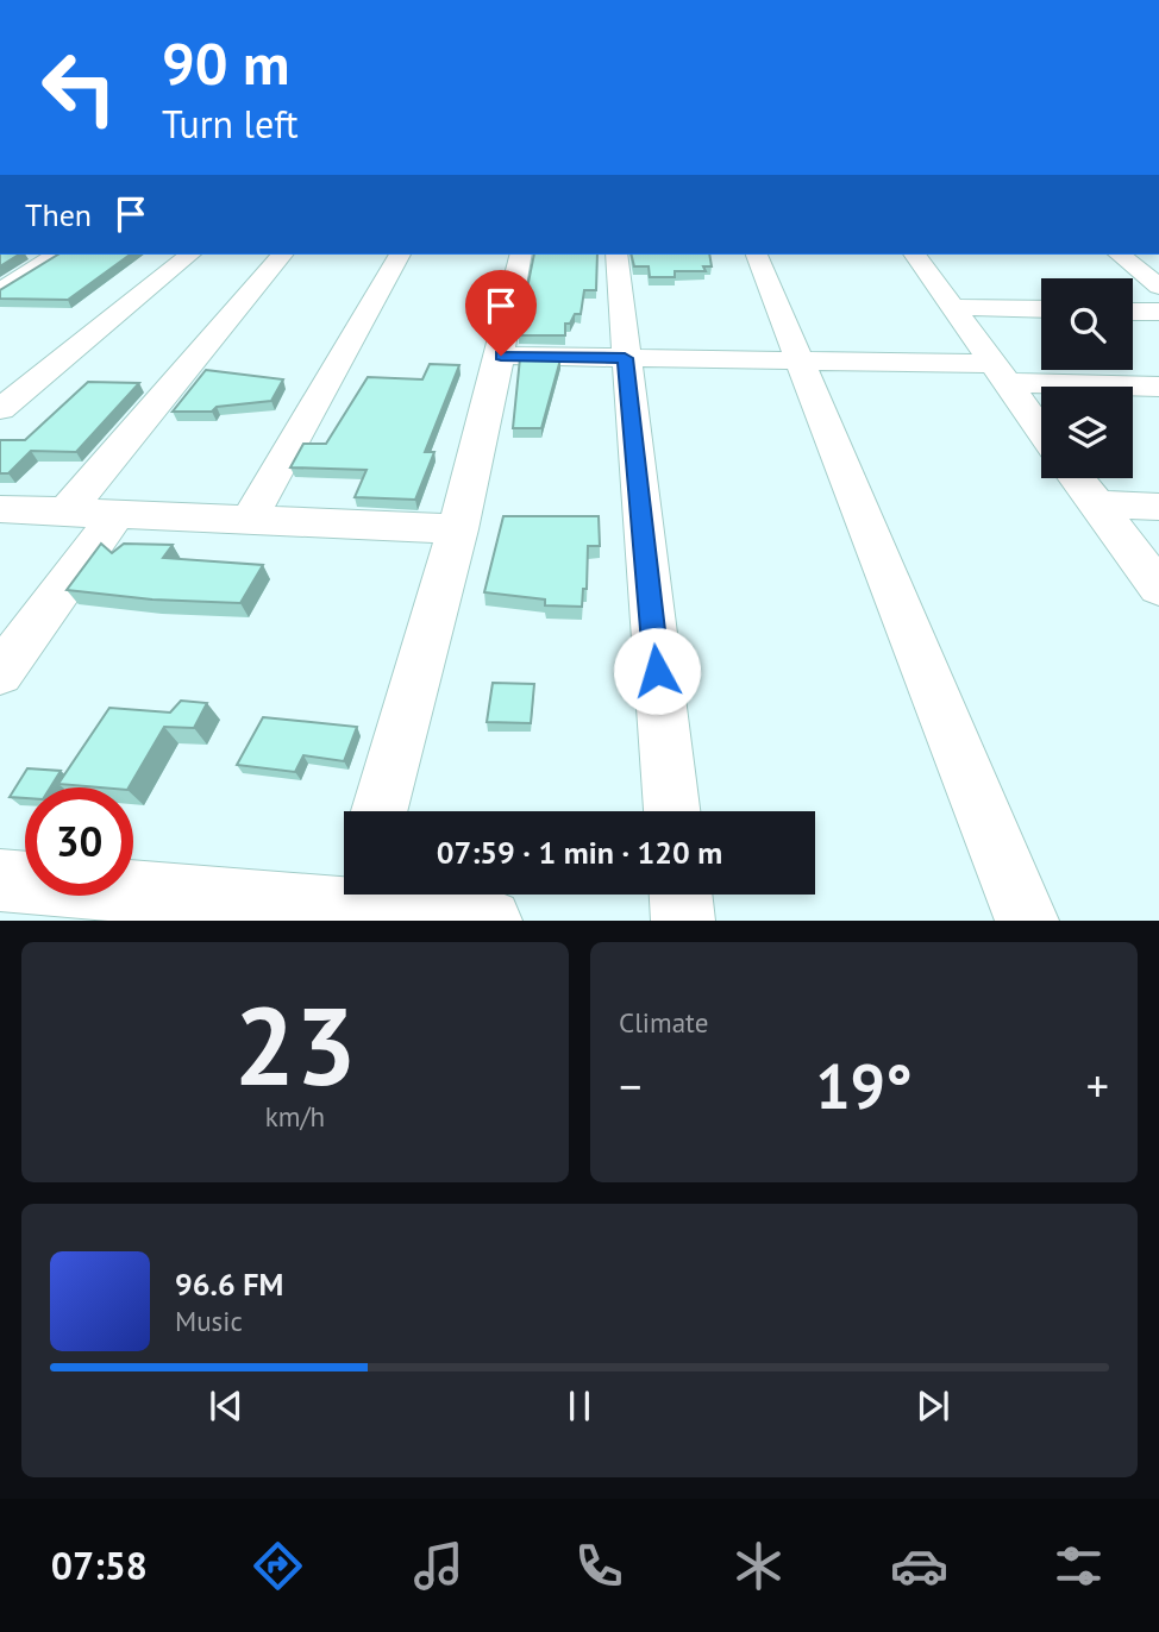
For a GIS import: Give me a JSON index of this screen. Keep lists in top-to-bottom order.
{
  "page": {
    "turn": ["90 m", "Turn left"],
    "then": "Then",
    "limit": "30",
    "trip": "07:59 · 1 min · 120 m",
    "tile": [
      ["23", "km/h"],
      "Climate"
    ],
    "heat": ["−", "19°", "+"],
    "song": ["96.6 FM", "Music"],
    "tabs": "07:58"
  }
}
